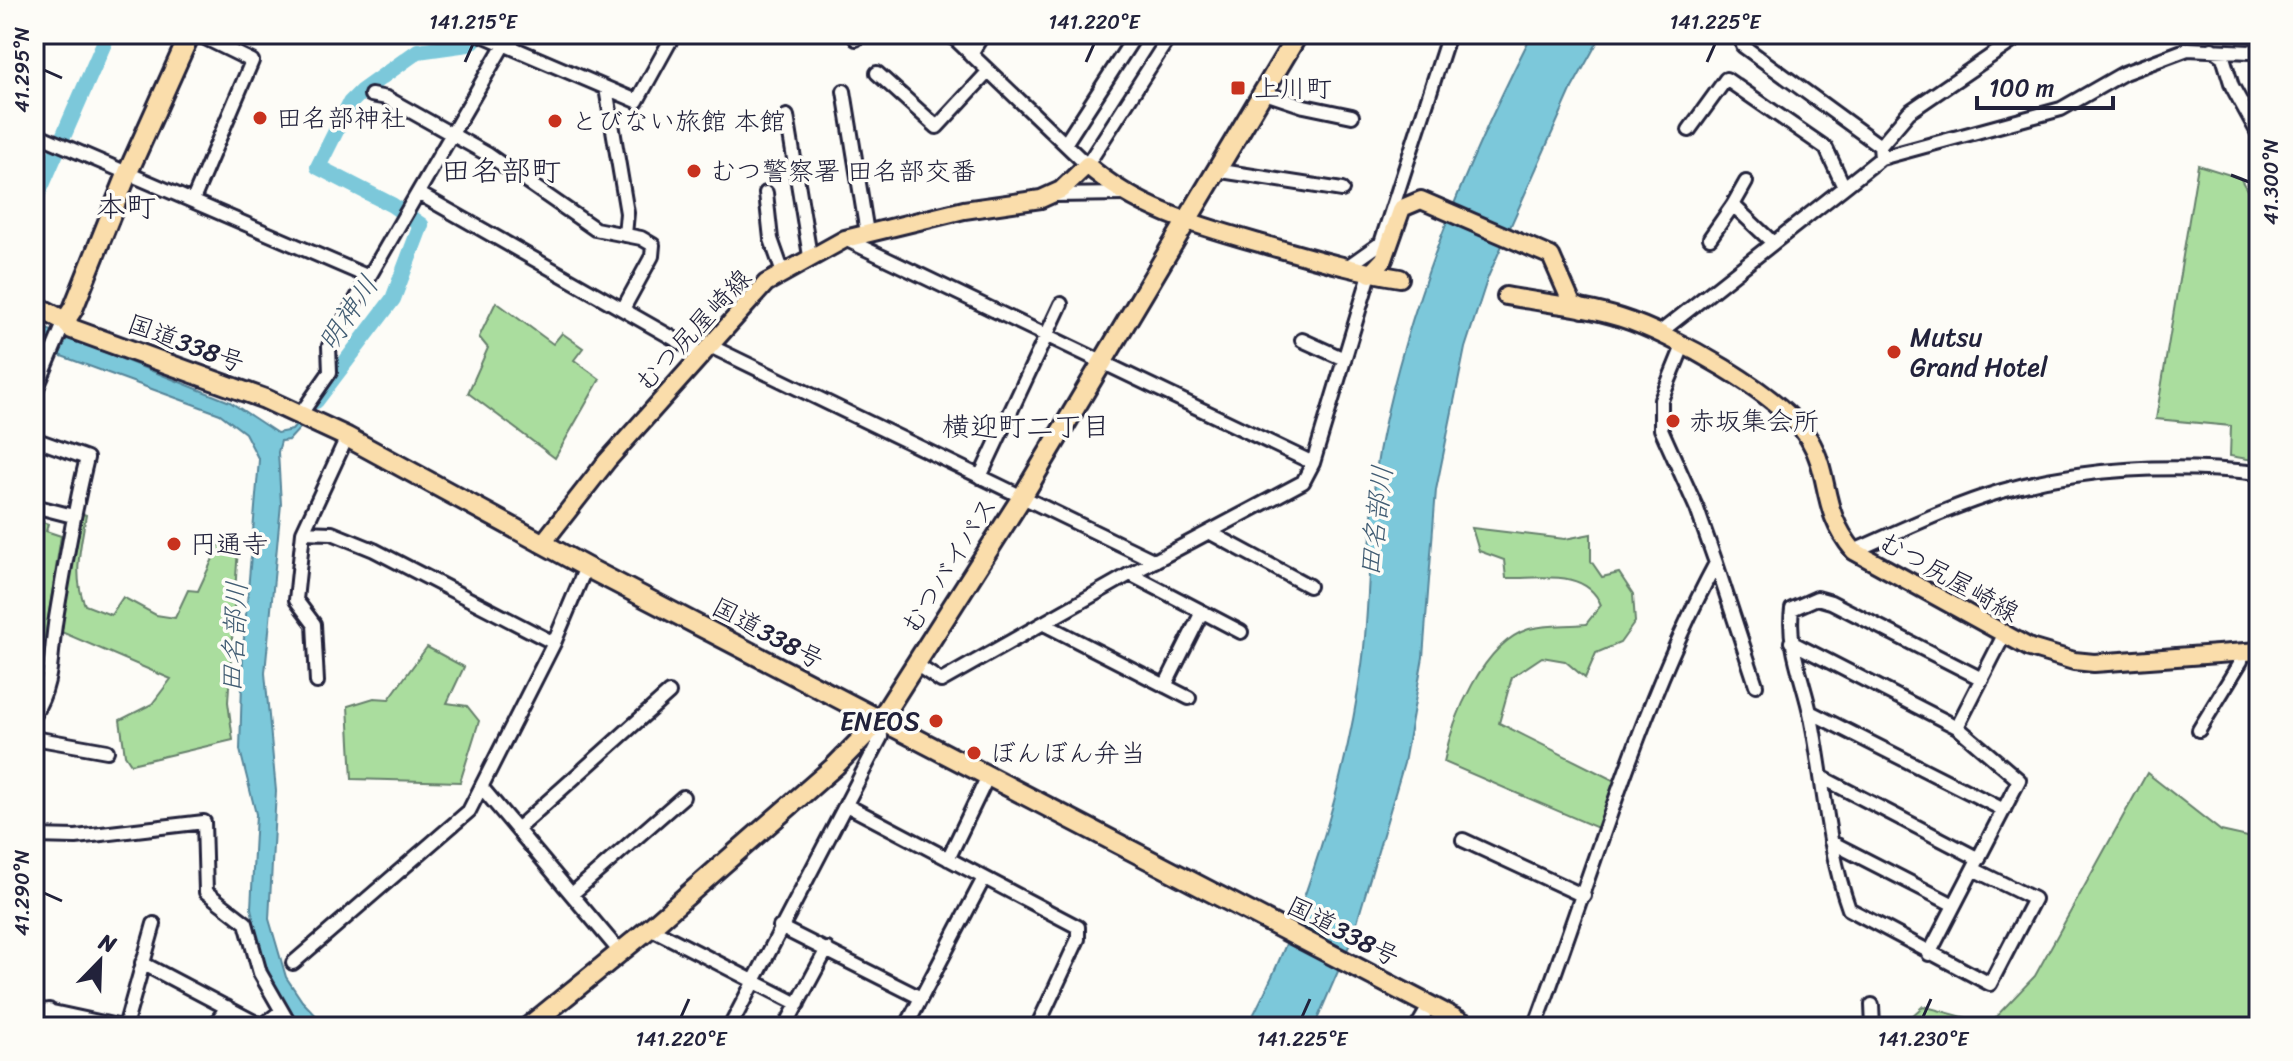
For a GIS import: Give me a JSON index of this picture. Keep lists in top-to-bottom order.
{
  "streets": {
    "highway": ["国道338号", "むつバイパス"],
    "main road": ["むつ尻屋崎線"]
  },
  "crossings": [
    ["むつ尻屋崎線", "国道338号"],
    ["国道338号", "むつバイパス"]
  ],
  "districts": ["田名部町", "本町", "横迎町二丁目"],
  "water": ["明神川", "田名部川"],
  "places": {
    "transit": ["上川町"],
    "other": [
      "田名部神社",
      "とびない旅館 本館",
      "むつ警察署 田名部交番",
      "Mutsu Grand Hotel",
      "赤坂集会所",
      "円通寺",
      "ENEOS",
      "ぼんぼん弁当"
    ]
  },
  "scale_bar": "100 m",
  "north": "top right",
  "coordinates": [
    "141.215°E",
    "141.220°E",
    "141.225°E",
    "41.295°N",
    "41.300°N",
    "41.290°N",
    "141.230°E"
  ]
}
